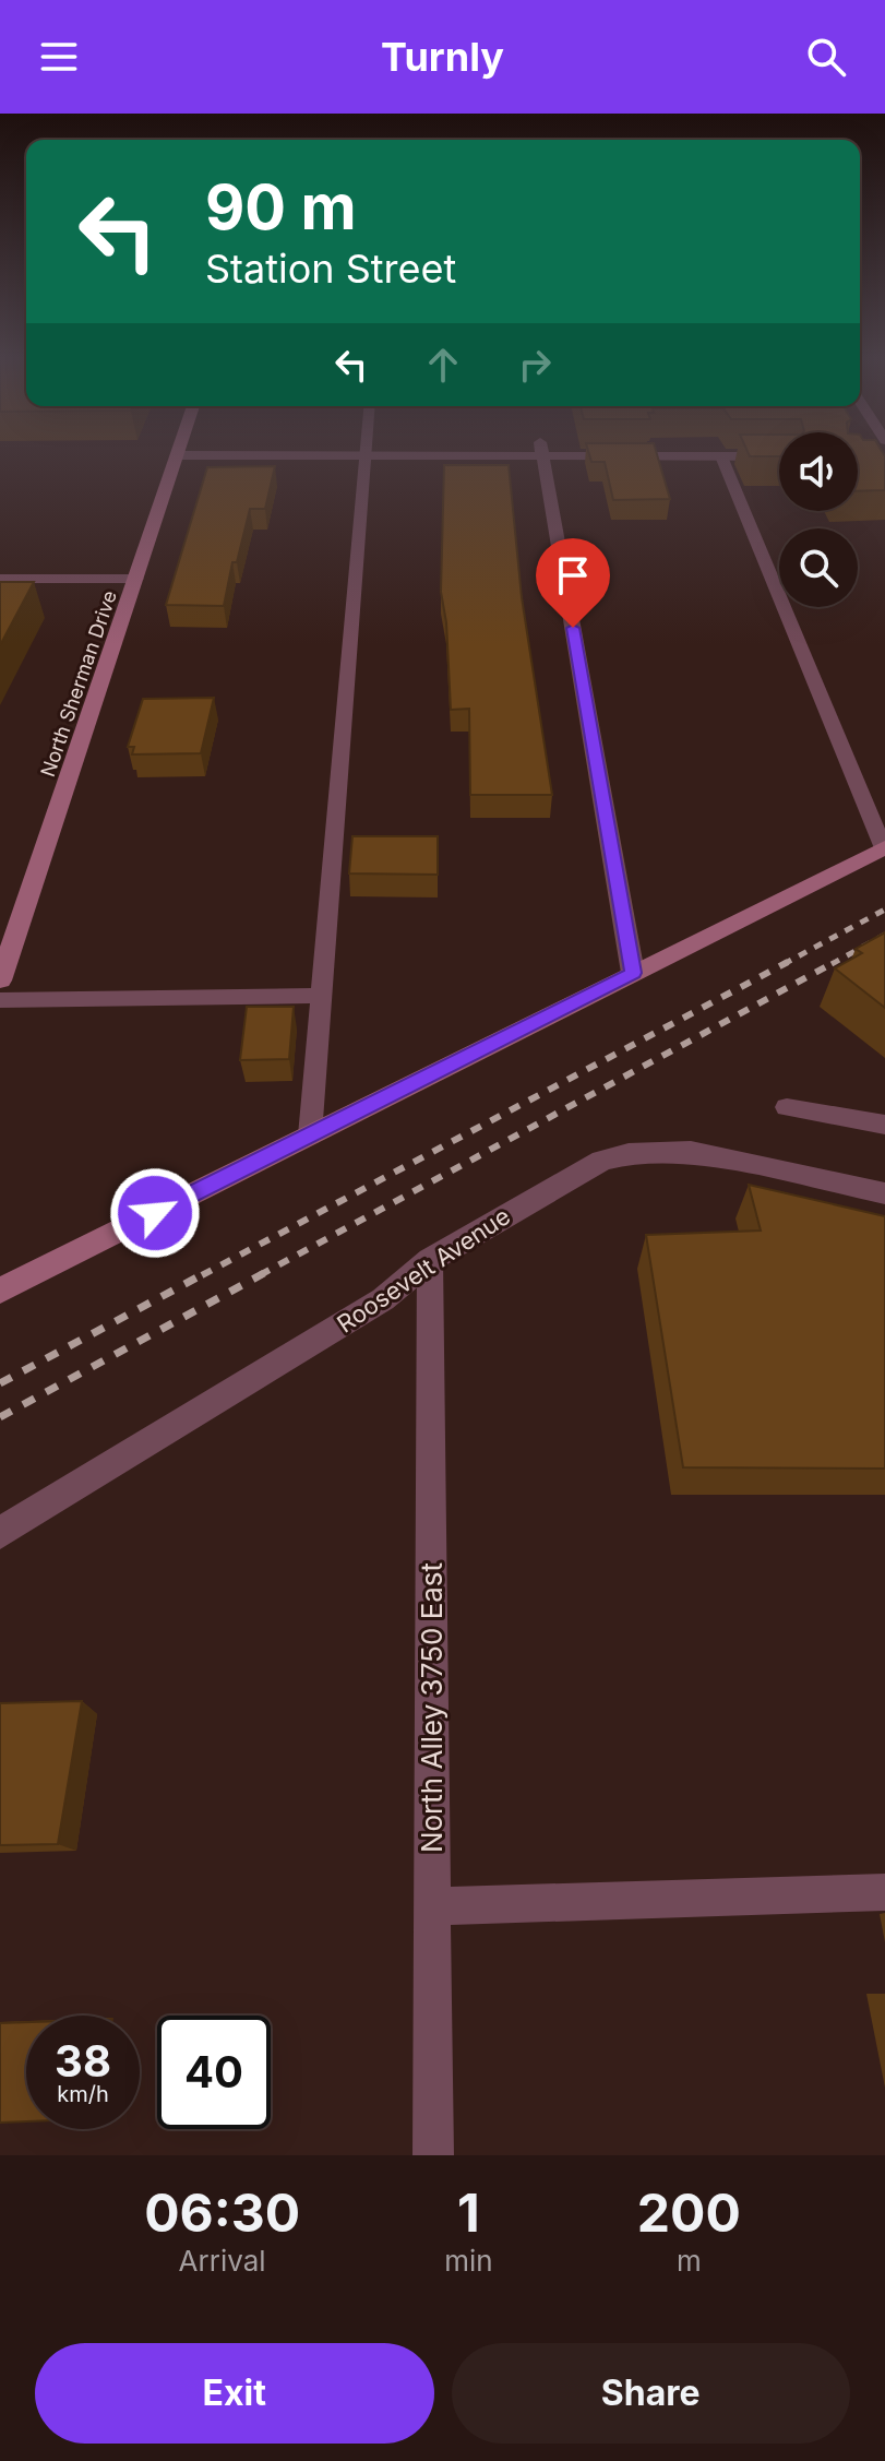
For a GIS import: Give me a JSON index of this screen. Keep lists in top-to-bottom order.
{
  "streets": {
    "main road": ["North Sherman Drive"],
    "street": ["Roosevelt Avenue"],
    "lane": ["North Alley 3750 East"]
  },
  "crossings": [
    ["Roosevelt Avenue", "North Alley 3750 East"]
  ],
  "page": {
    "header": "Turnly",
    "turn": ["90 m", "Station Street"],
    "speed": "38 km/h",
    "limit": "40",
    "eta": [
      "06:30",
      "Arrival",
      "1",
      "min",
      "200",
      "m"
    ],
    "buttons": ["Exit", "Share"]
  }
}
